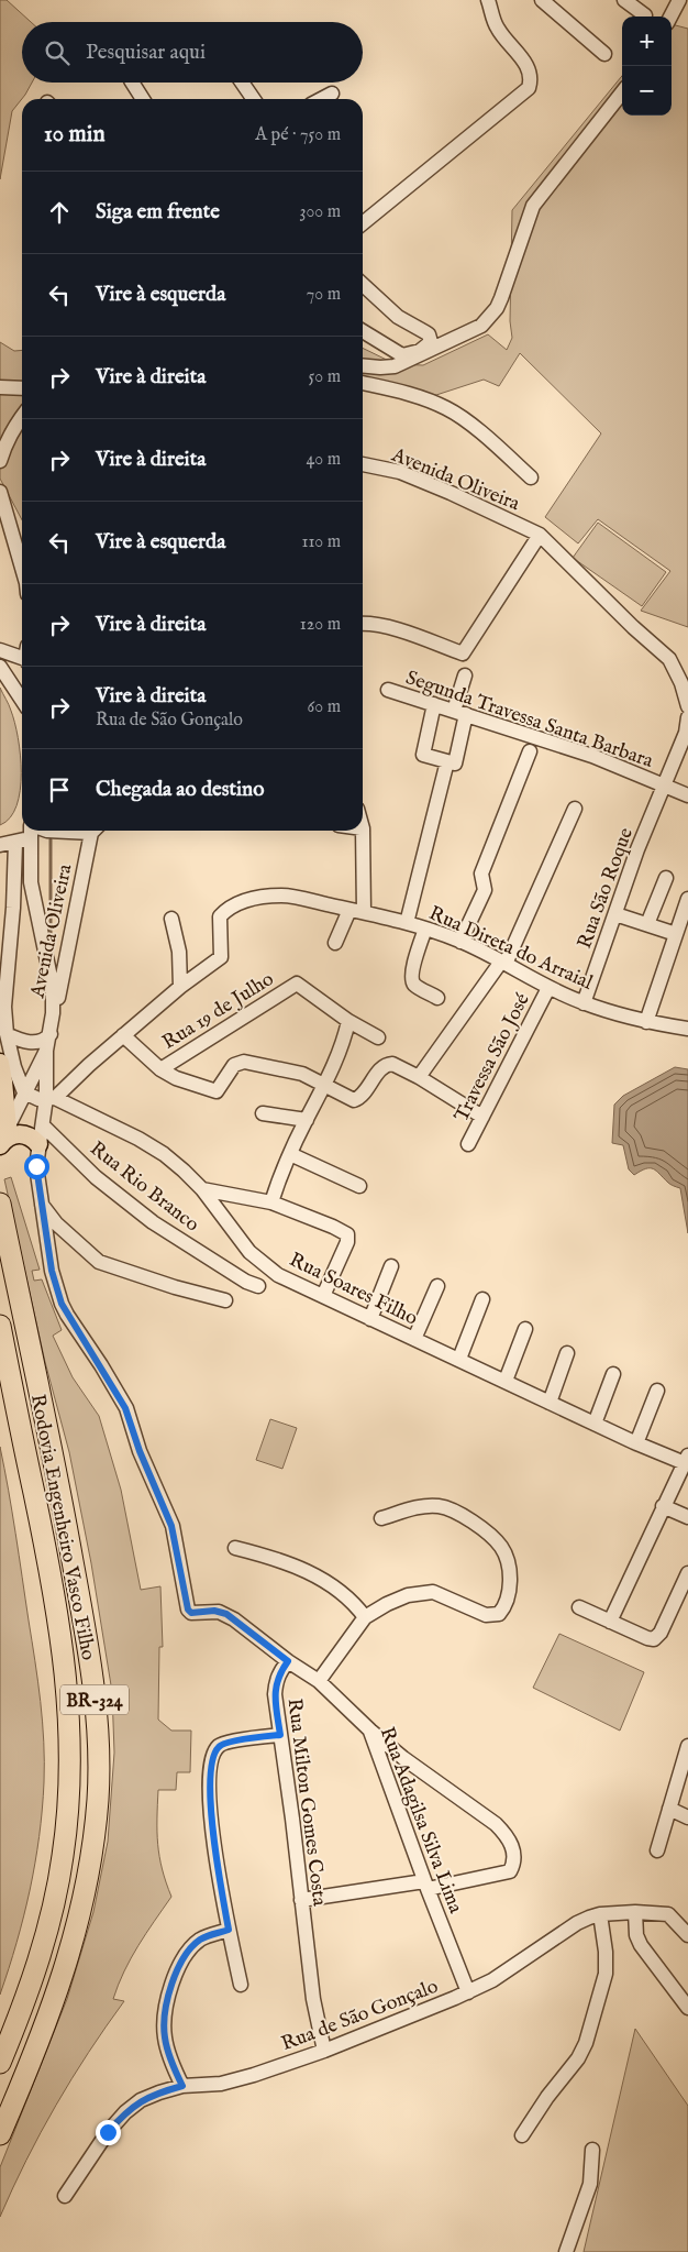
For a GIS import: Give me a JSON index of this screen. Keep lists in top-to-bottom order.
{
  "streets": {
    "highway": ["Rodovia Engenheiro Vasco Filho", "BR-324"],
    "street": [
      "Avenida Oliveira",
      "Segunda Travessa Santa Barbara",
      "Rua São Roque",
      "Rua Direta do Arraial",
      "Rua 19 de Julho",
      "Travessa São José",
      "Rua Rio Branco",
      "Rua Soares Filho",
      "Rua Milton Gomes Costa",
      "Rua Adagilsa Silva Lima",
      "Rua de São Gonçalo"
    ]
  },
  "crossings": [
    ["Segunda Travessa Santa Barbara", "Rua São Roque"],
    ["Rua São Roque", "Rua Direta do Arraial"],
    ["Rua Direta do Arraial", "Travessa São José"],
    ["Rua Direta do Arraial", "Rua Soares Filho"],
    ["Rua Milton Gomes Costa", "Rua Adagilsa Silva Lima"],
    ["Rua Milton Gomes Costa", "Rua de São Gonçalo"],
    ["Rua Adagilsa Silva Lima", "Rua de São Gonçalo"]
  ],
  "page": {
    "map_buttons": ["+", "−"],
    "search": "Pesquisar aqui",
    "heading": ["10 min", "A pé · 750 m"],
    "list": [
      ["Siga em frente", "300 m"],
      ["Vire à esquerda", "70 m"],
      ["Vire à direita", "50 m"],
      ["Vire à direita", "40 m"],
      ["Vire à esquerda", "110 m"],
      ["Vire à direita", "120 m"],
      ["Vire à direita", "Rua de São Gonçalo", "60 m"],
      "Chegada ao destino"
    ]
  }
}
